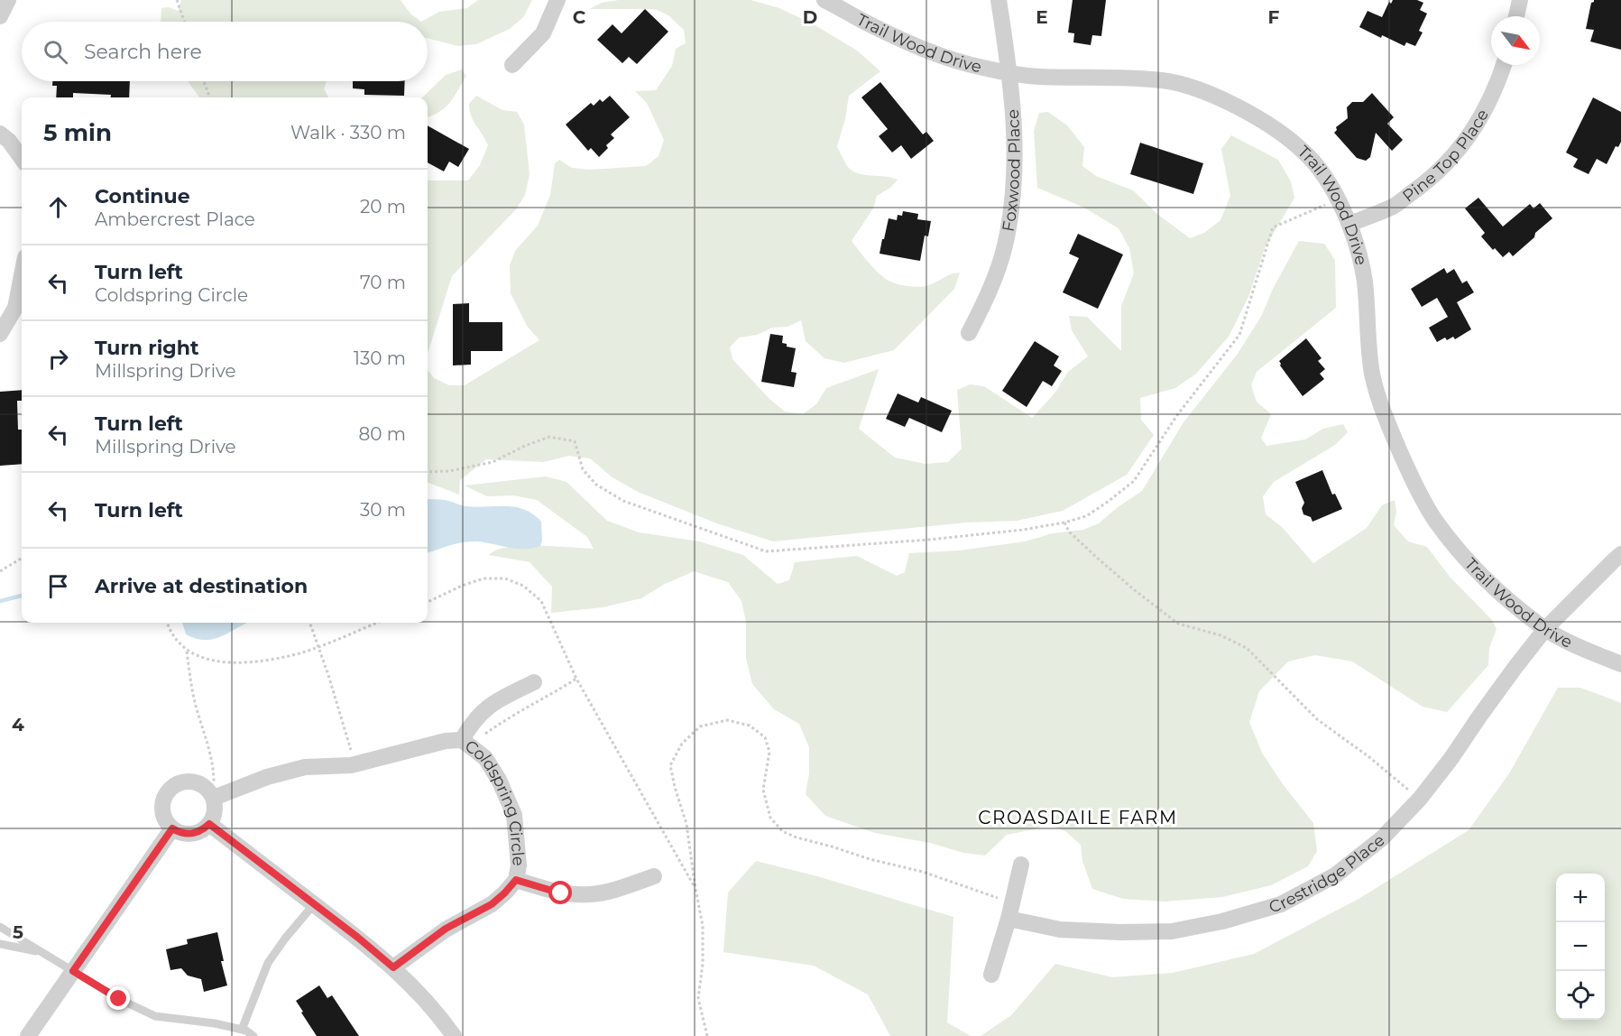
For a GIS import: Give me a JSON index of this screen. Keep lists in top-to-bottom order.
{
  "streets": {
    "street": [
      "Trail Wood Drive",
      "Pine Top Place",
      "Foxwood Place",
      "Coldspring Circle",
      "Crestridge Place"
    ]
  },
  "crossings": [
    ["Trail Wood Drive", "Pine Top Place"],
    ["Trail Wood Drive", "Foxwood Place"],
    ["Trail Wood Drive", "Crestridge Place"]
  ],
  "districts": ["CROASDAILE FARM"],
  "north": "bottom right",
  "page": {
    "search": "Search here",
    "heading": ["5 min", "Walk · 330 m"],
    "list": [
      ["Continue", "Ambercrest Place", "20 m"],
      ["Turn left", "Coldspring Circle", "70 m"],
      ["Turn right", "Millspring Drive", "130 m"],
      ["Turn left", "Millspring Drive", "80 m"],
      ["Turn left", "30 m"],
      "Arrive at destination"
    ],
    "map_buttons": ["+", "−"]
  },
  "grid": {
    "columns": [
      "C",
      "D",
      "E",
      "F"
    ],
    "rows": ["4", "5"]
  }
}
